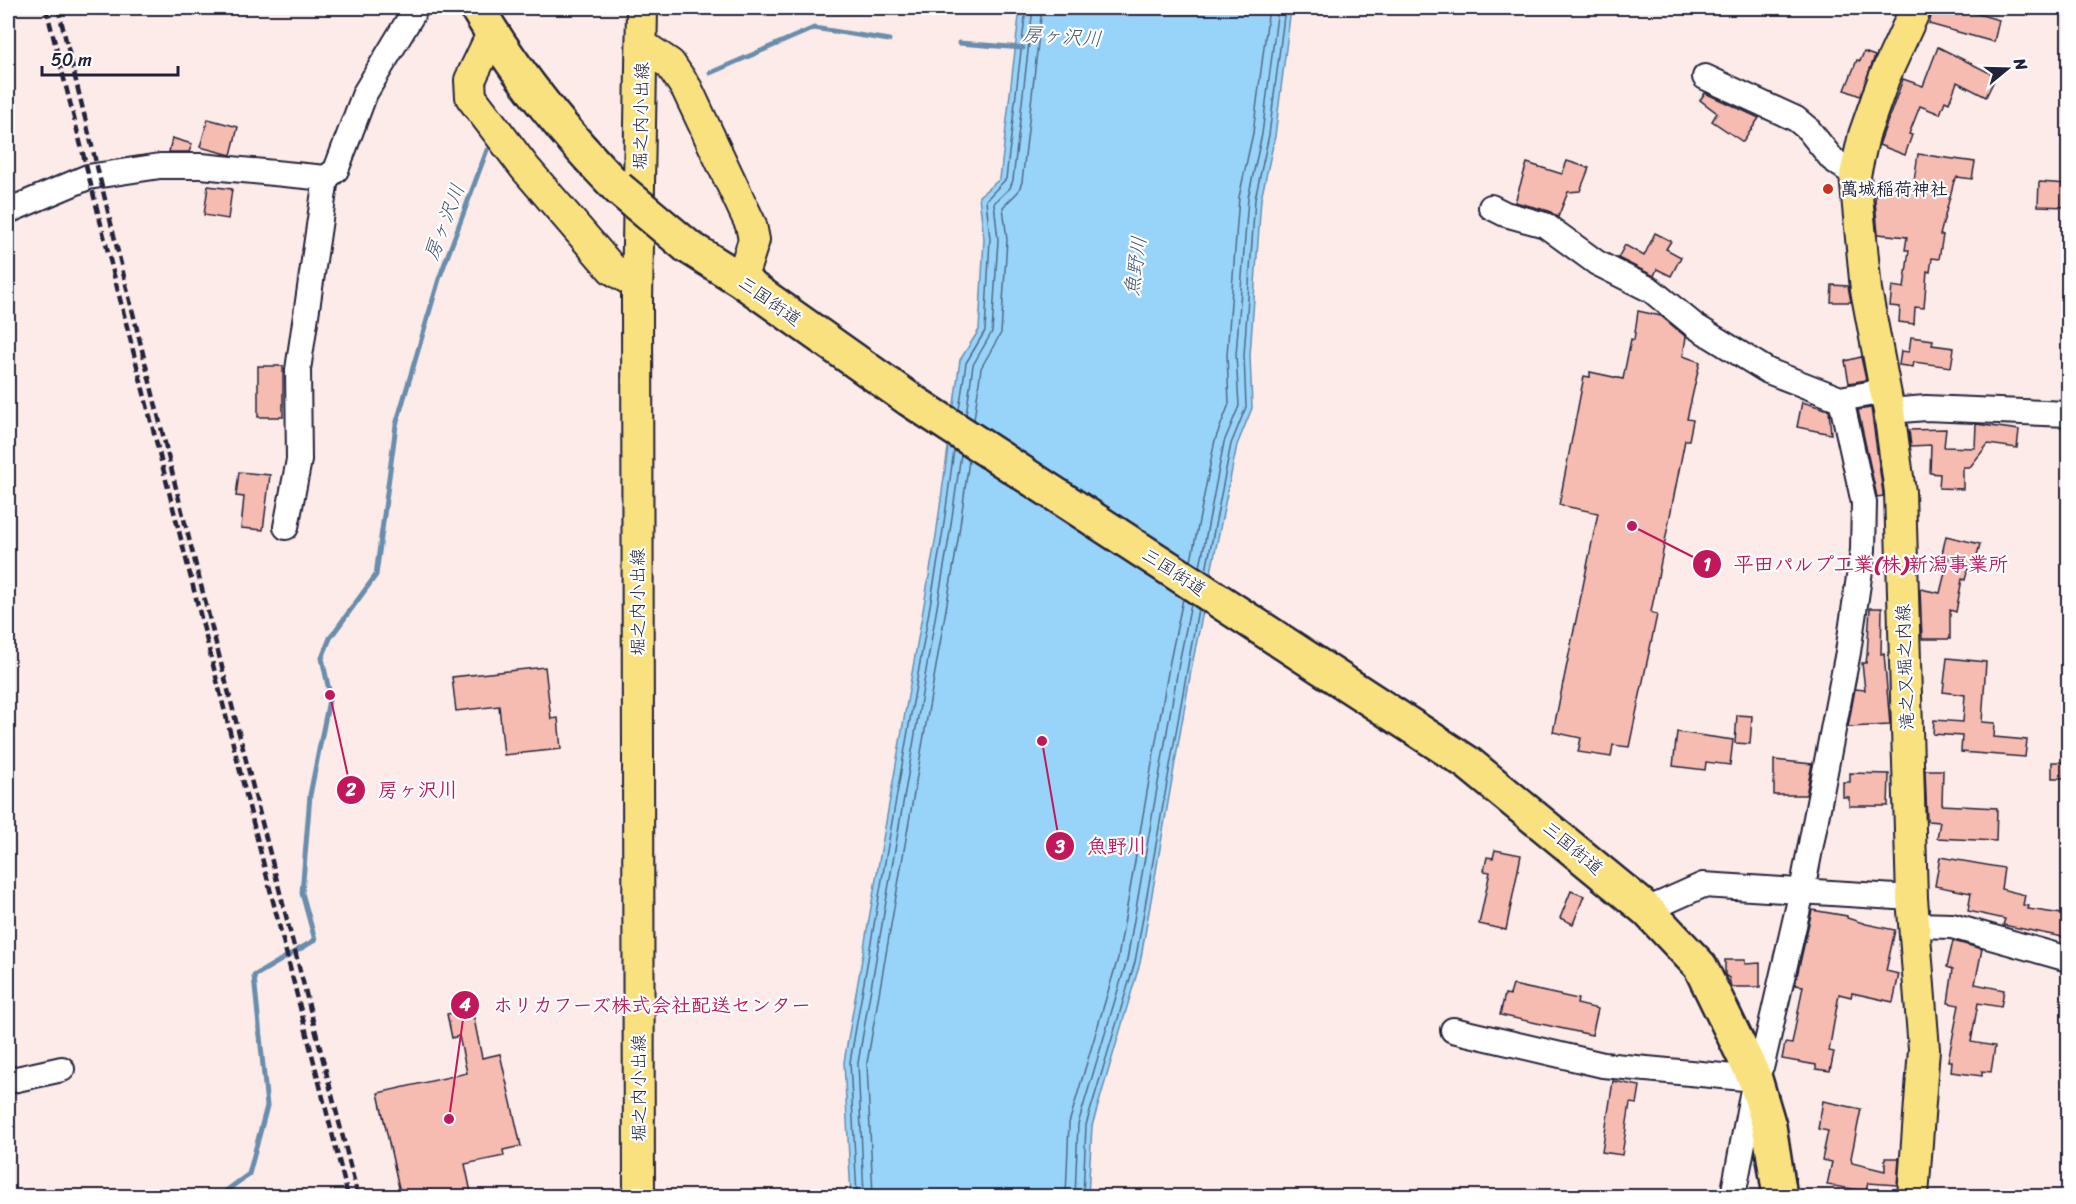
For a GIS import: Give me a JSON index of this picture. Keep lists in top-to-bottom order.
{
  "streets": {
    "highway": ["三国街道"],
    "main road": ["堀之内小出線", "滝之又堀之内線"]
  },
  "water": ["房ヶ沢川", "魚野川"],
  "places": [
    "萬城稲荷神社",
    "平田パルプ工業(株)新潟事業所",
    "房ヶ沢川",
    "魚野川",
    "ホリカフーズ株式会社配送センター"
  ],
  "scale_bar": "50 m",
  "north": "right"
}
